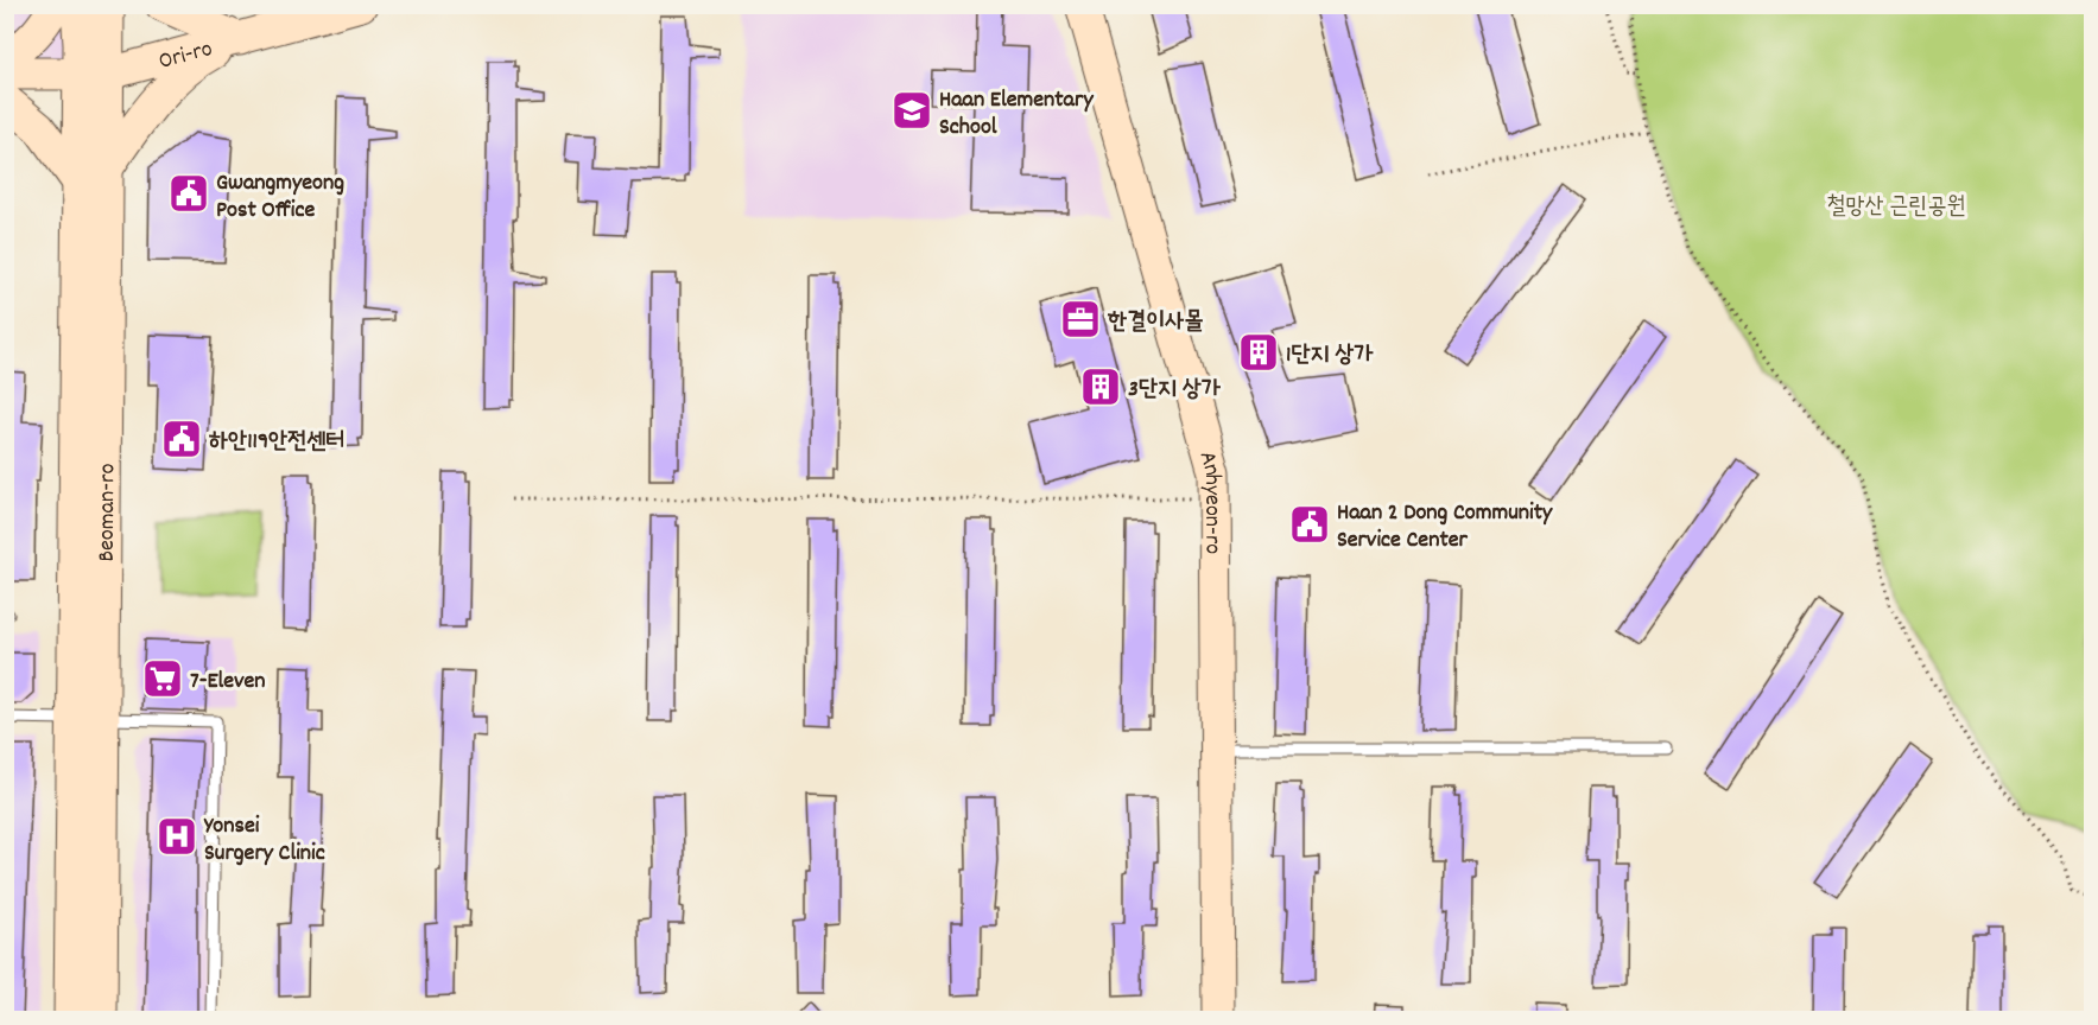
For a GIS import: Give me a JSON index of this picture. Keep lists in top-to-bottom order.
{
  "streets": {
    "main road": ["Ori-ro", "Anhyeon-ro", "Beoman-ro"]
  },
  "crossings": [
    ["Ori-ro", "Beoman-ro"]
  ],
  "parks": ["철망산 근린공원"],
  "places": {
    "school or university": ["Haan Elementary School"],
    "public building": ["Gwangmyeong Post Office", "하안119안전센터", "Haan 2 Dong Community Service Center"],
    "office": ["한결이사몰"],
    "building": ["1단지 상가", "3단지 상가"],
    "supermarket": ["7-Eleven"],
    "hospital": ["Yonsei Surgery Clinic"]
  }
}
